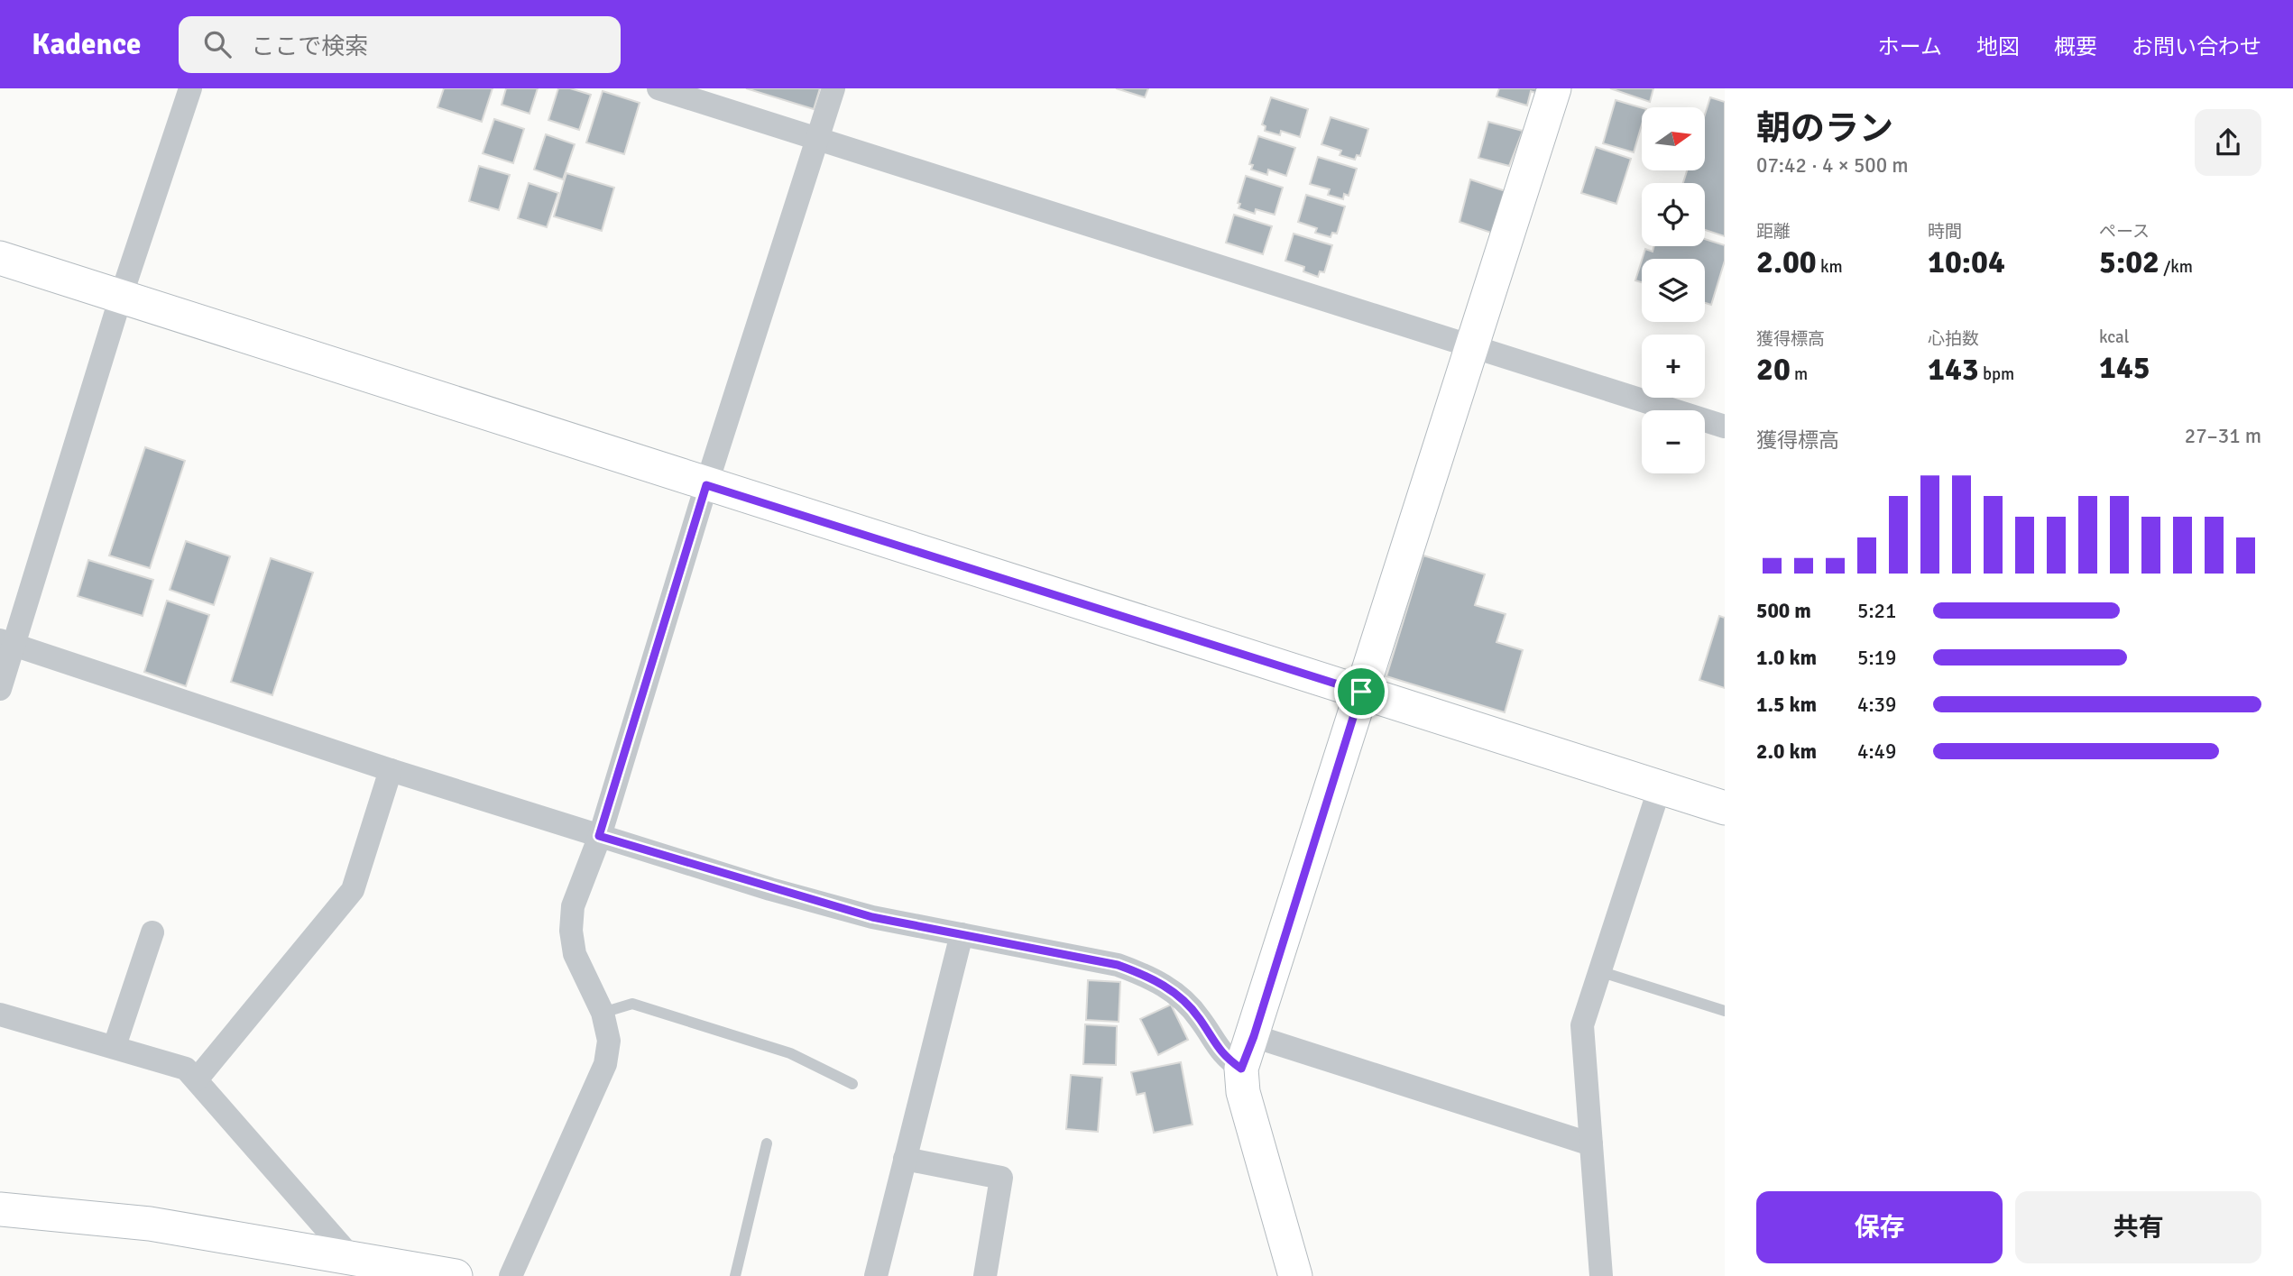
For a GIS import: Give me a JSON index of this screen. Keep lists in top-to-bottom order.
{
  "north": "right",
  "page": {
    "header": "Kadence",
    "search": "ここで検索",
    "nav": [
      "ホーム",
      "地図",
      "概要",
      "お問い合わせ"
    ],
    "heading": ["朝のラン", "07:42 · 4 × 500 m"],
    "map_buttons": ["+", "−"],
    "stats": [
      ["距離", "2.00 km"],
      ["時間", "10:04"],
      ["ペース", "5:02 /km"],
      ["獲得標高", "20 m"],
      ["心拍数", "143 bpm"],
      ["kcal", "145"]
    ],
    "chart": ["獲得標高", "27–31 m"],
    "list": [
      {
        "name": "500 m",
        "note": "5:21"
      },
      {
        "name": "1.0 km",
        "note": "5:19"
      },
      {
        "name": "1.5 km",
        "note": "4:39"
      },
      {
        "name": "2.0 km",
        "note": "4:49"
      }
    ],
    "buttons": ["保存", "共有"]
  }
}
